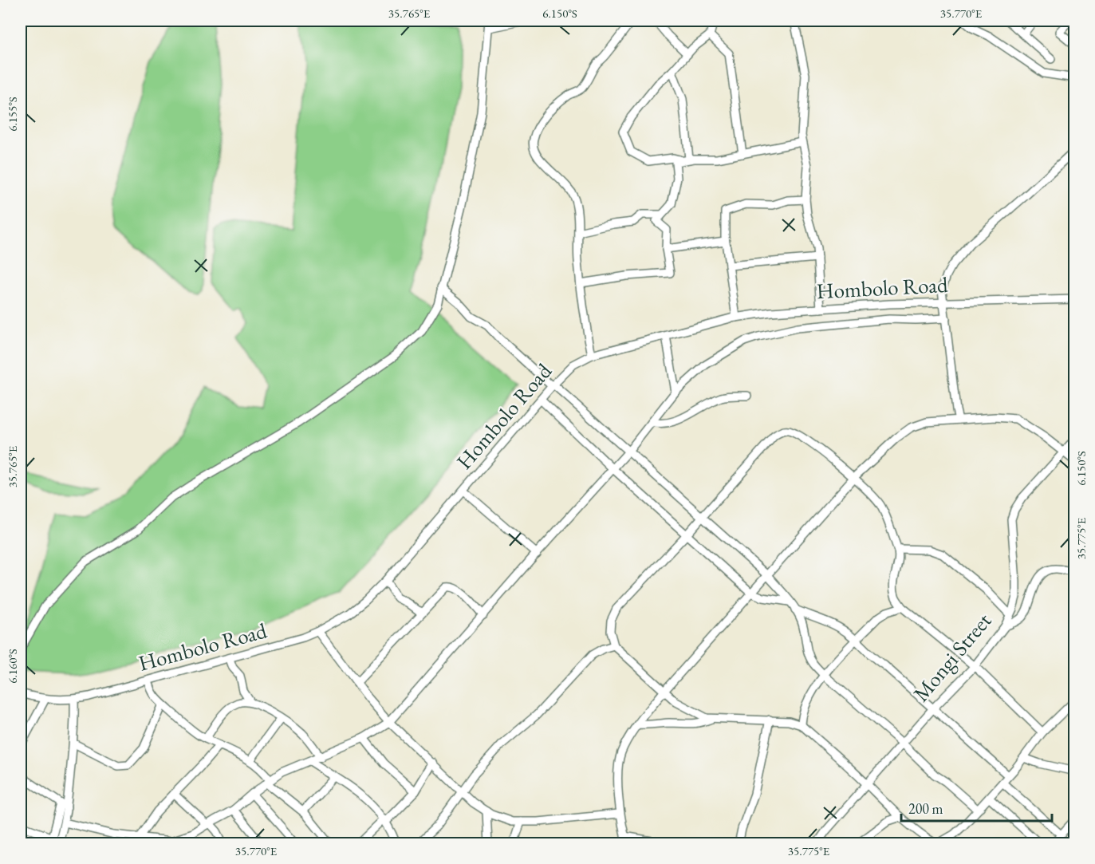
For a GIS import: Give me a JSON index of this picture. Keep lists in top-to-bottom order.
{
  "streets": {
    "street": ["Hombolo Road", "Mongi Street"]
  },
  "scale_bar": "200 m",
  "coordinates": [
    "35.765°E",
    "6.150°S",
    "35.770°E",
    "6.155°S",
    "35.775°E",
    "6.160°S"
  ]
}
